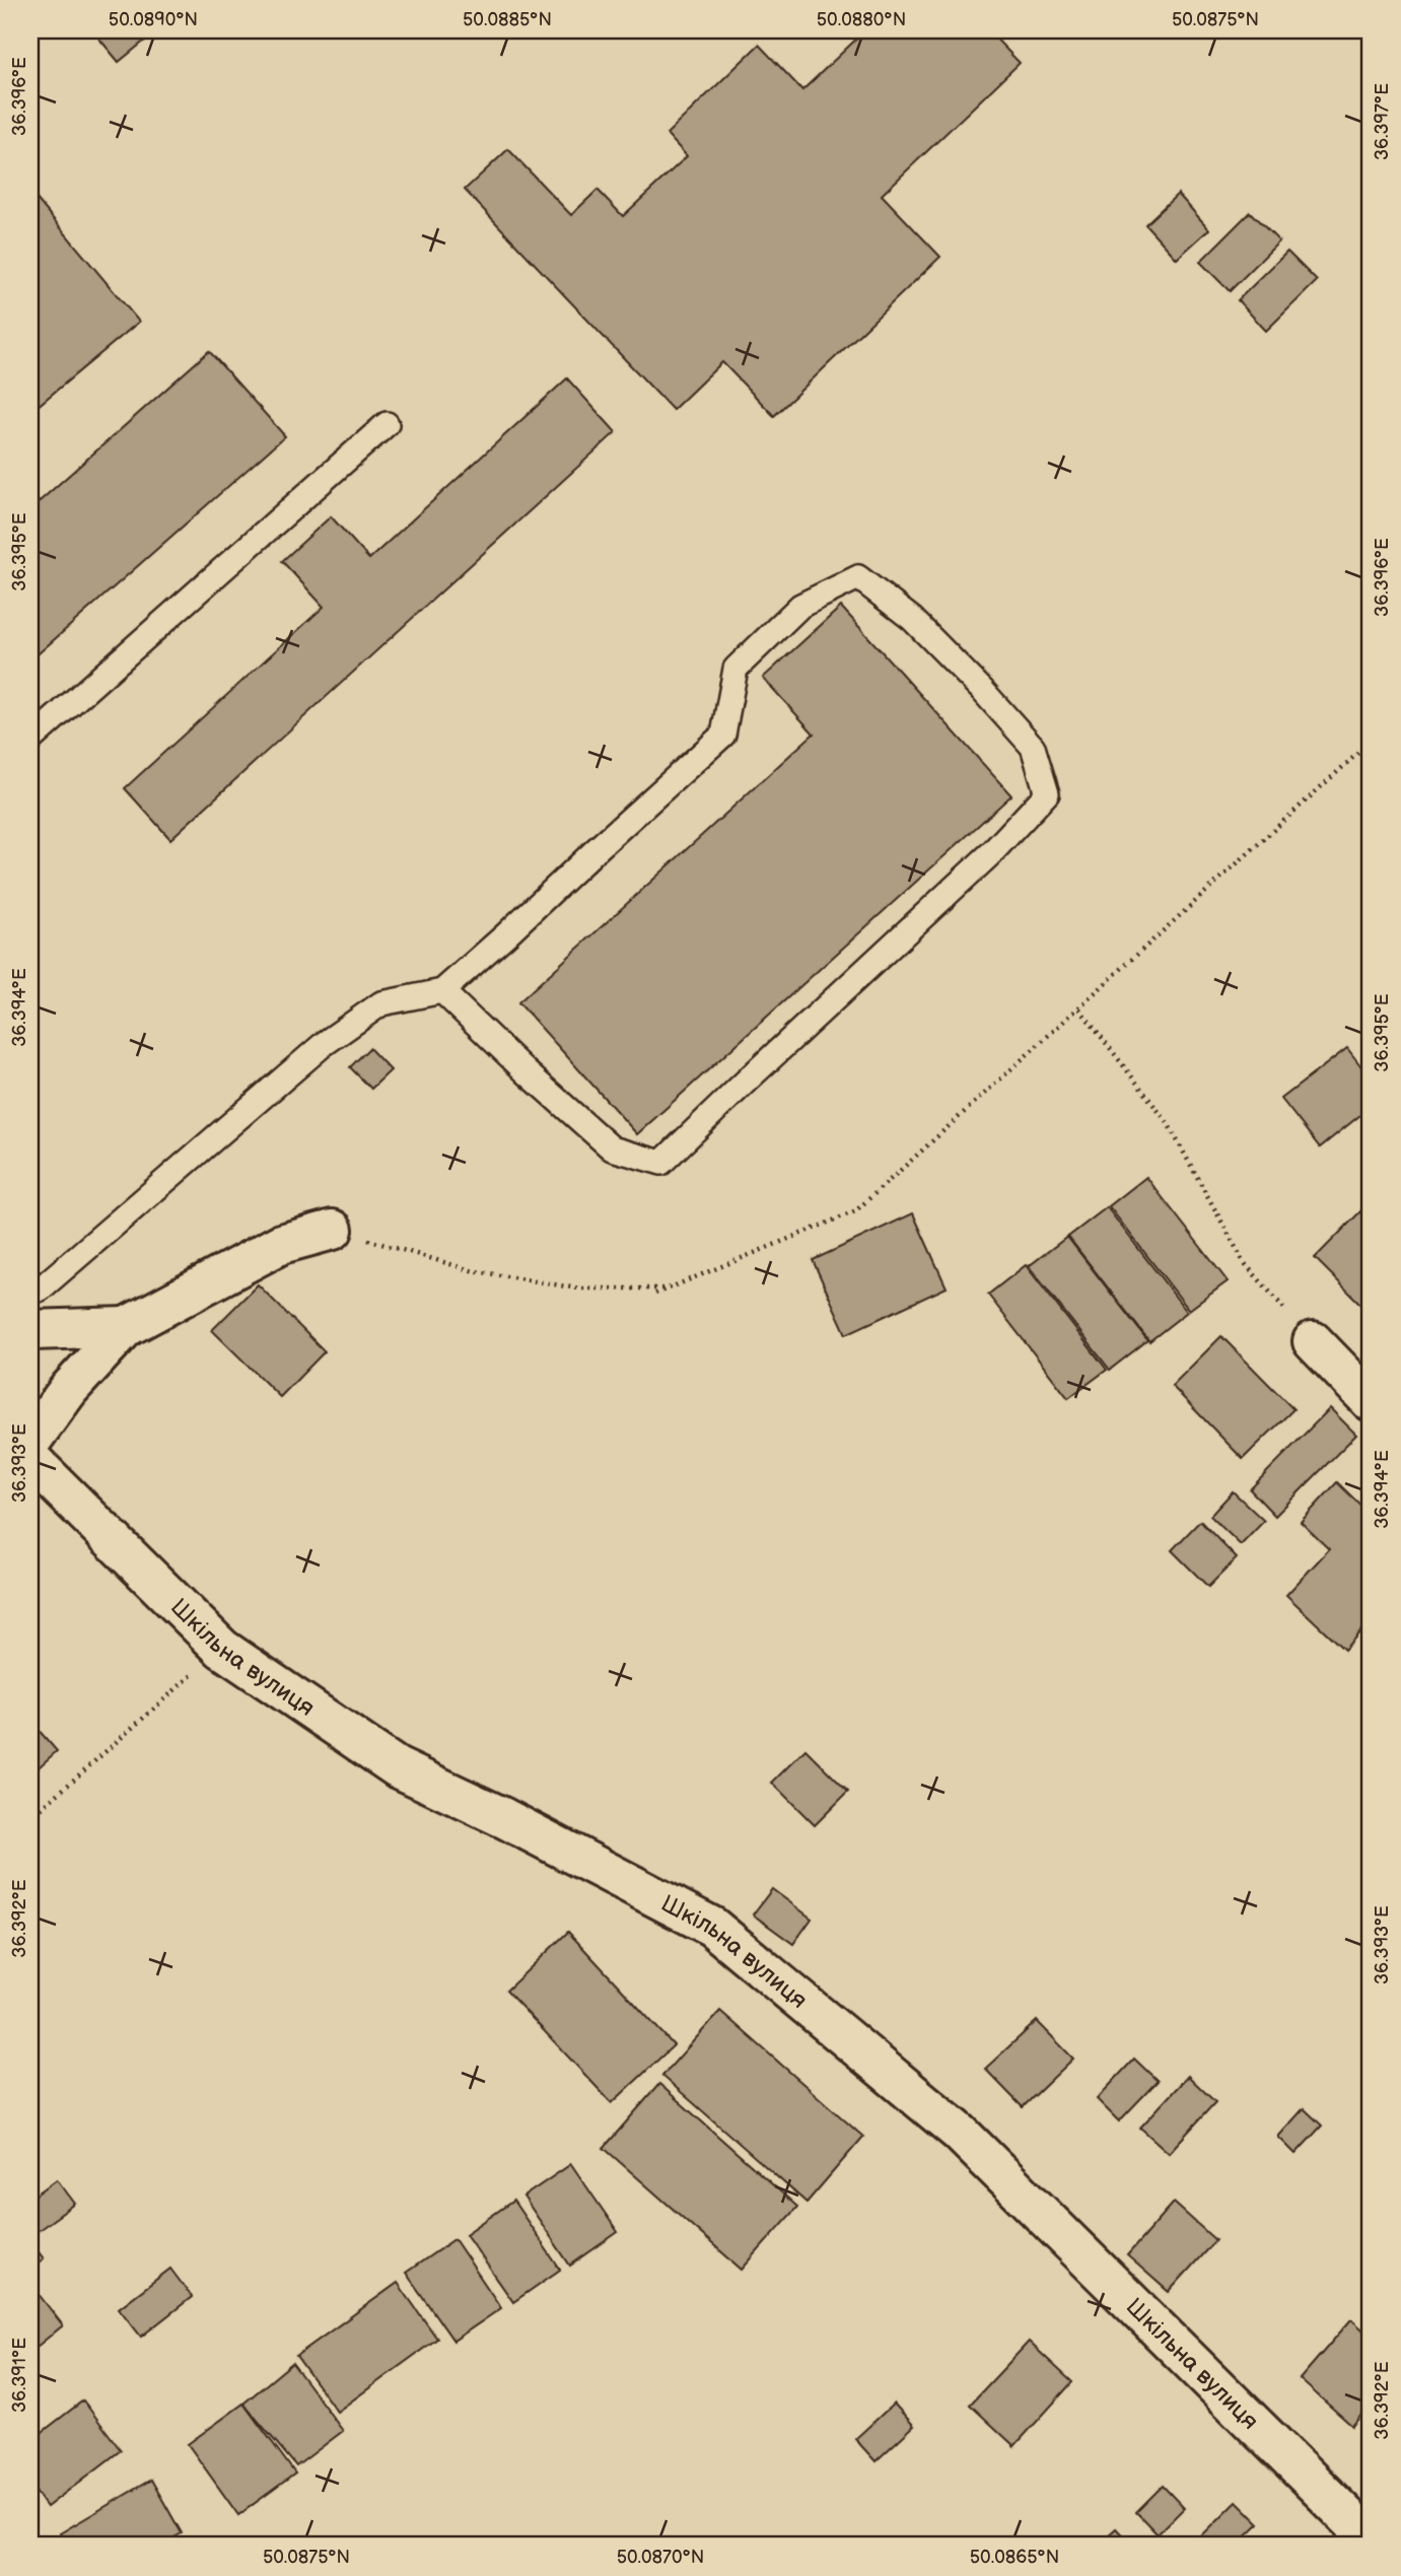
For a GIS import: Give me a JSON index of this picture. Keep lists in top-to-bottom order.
{
  "streets": {
    "street": ["Шкільна вулиця"]
  },
  "coordinates": [
    "50.0890°N",
    "50.0885°N",
    "50.0880°N",
    "50.0875°N",
    "36.396°E",
    "36.397°E",
    "36.395°E",
    "36.394°E",
    "36.393°E",
    "36.392°E",
    "36.391°E",
    "50.0870°N",
    "50.0865°N"
  ]
}
